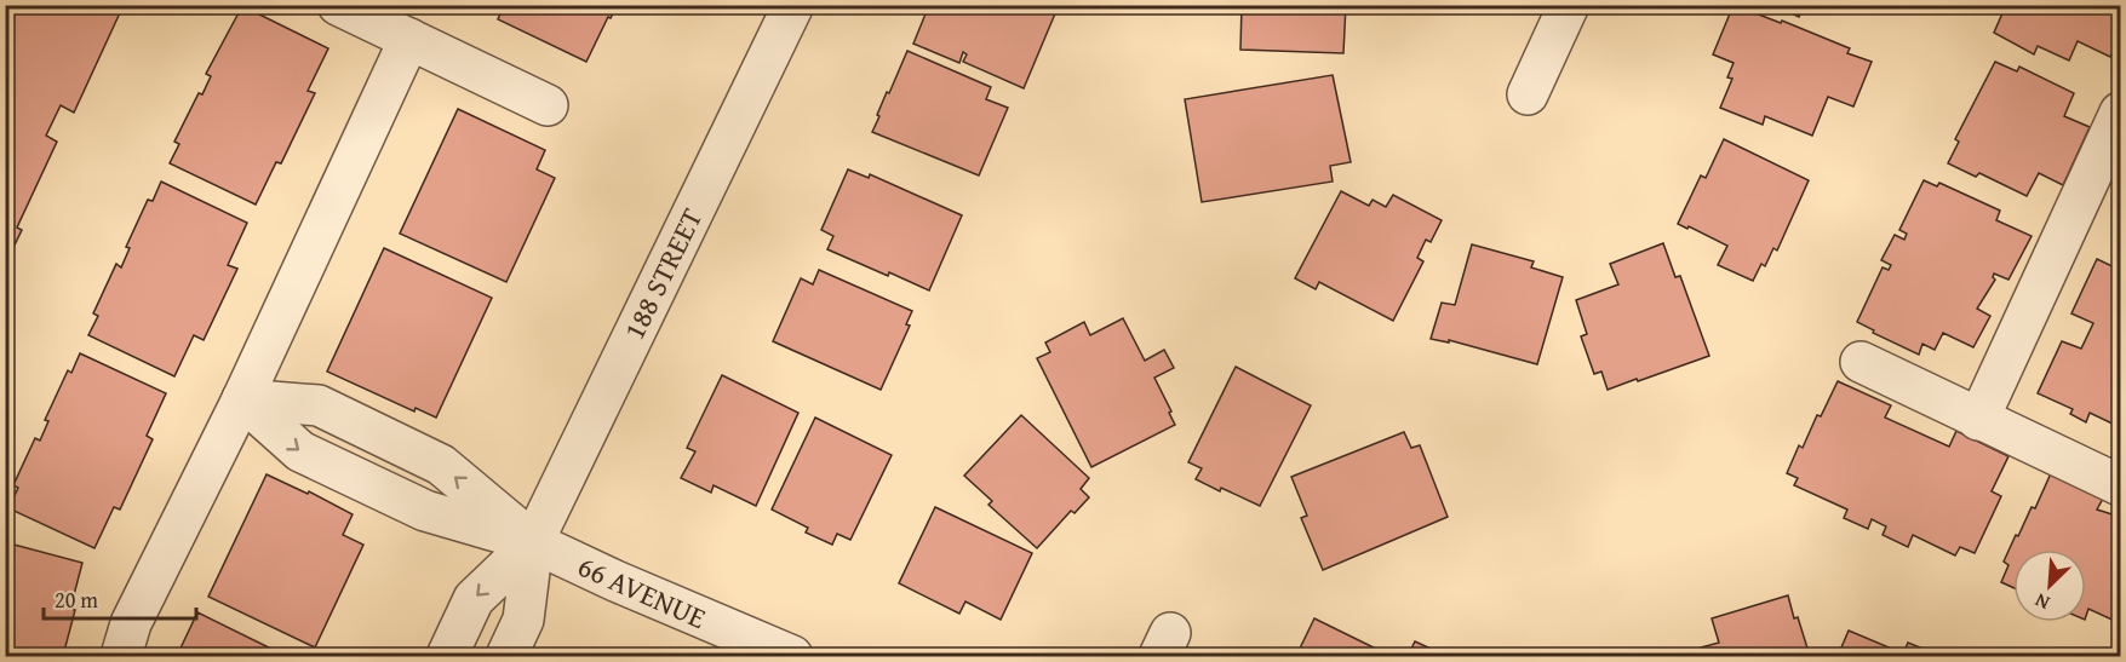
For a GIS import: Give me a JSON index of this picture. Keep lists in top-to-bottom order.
{
  "streets": {
    "street": ["188 STREET", "66 AVENUE"]
  },
  "crossings": [
    ["188 STREET", "66 AVENUE"]
  ],
  "scale_bar": "20 m",
  "north": "bottom left"
}
